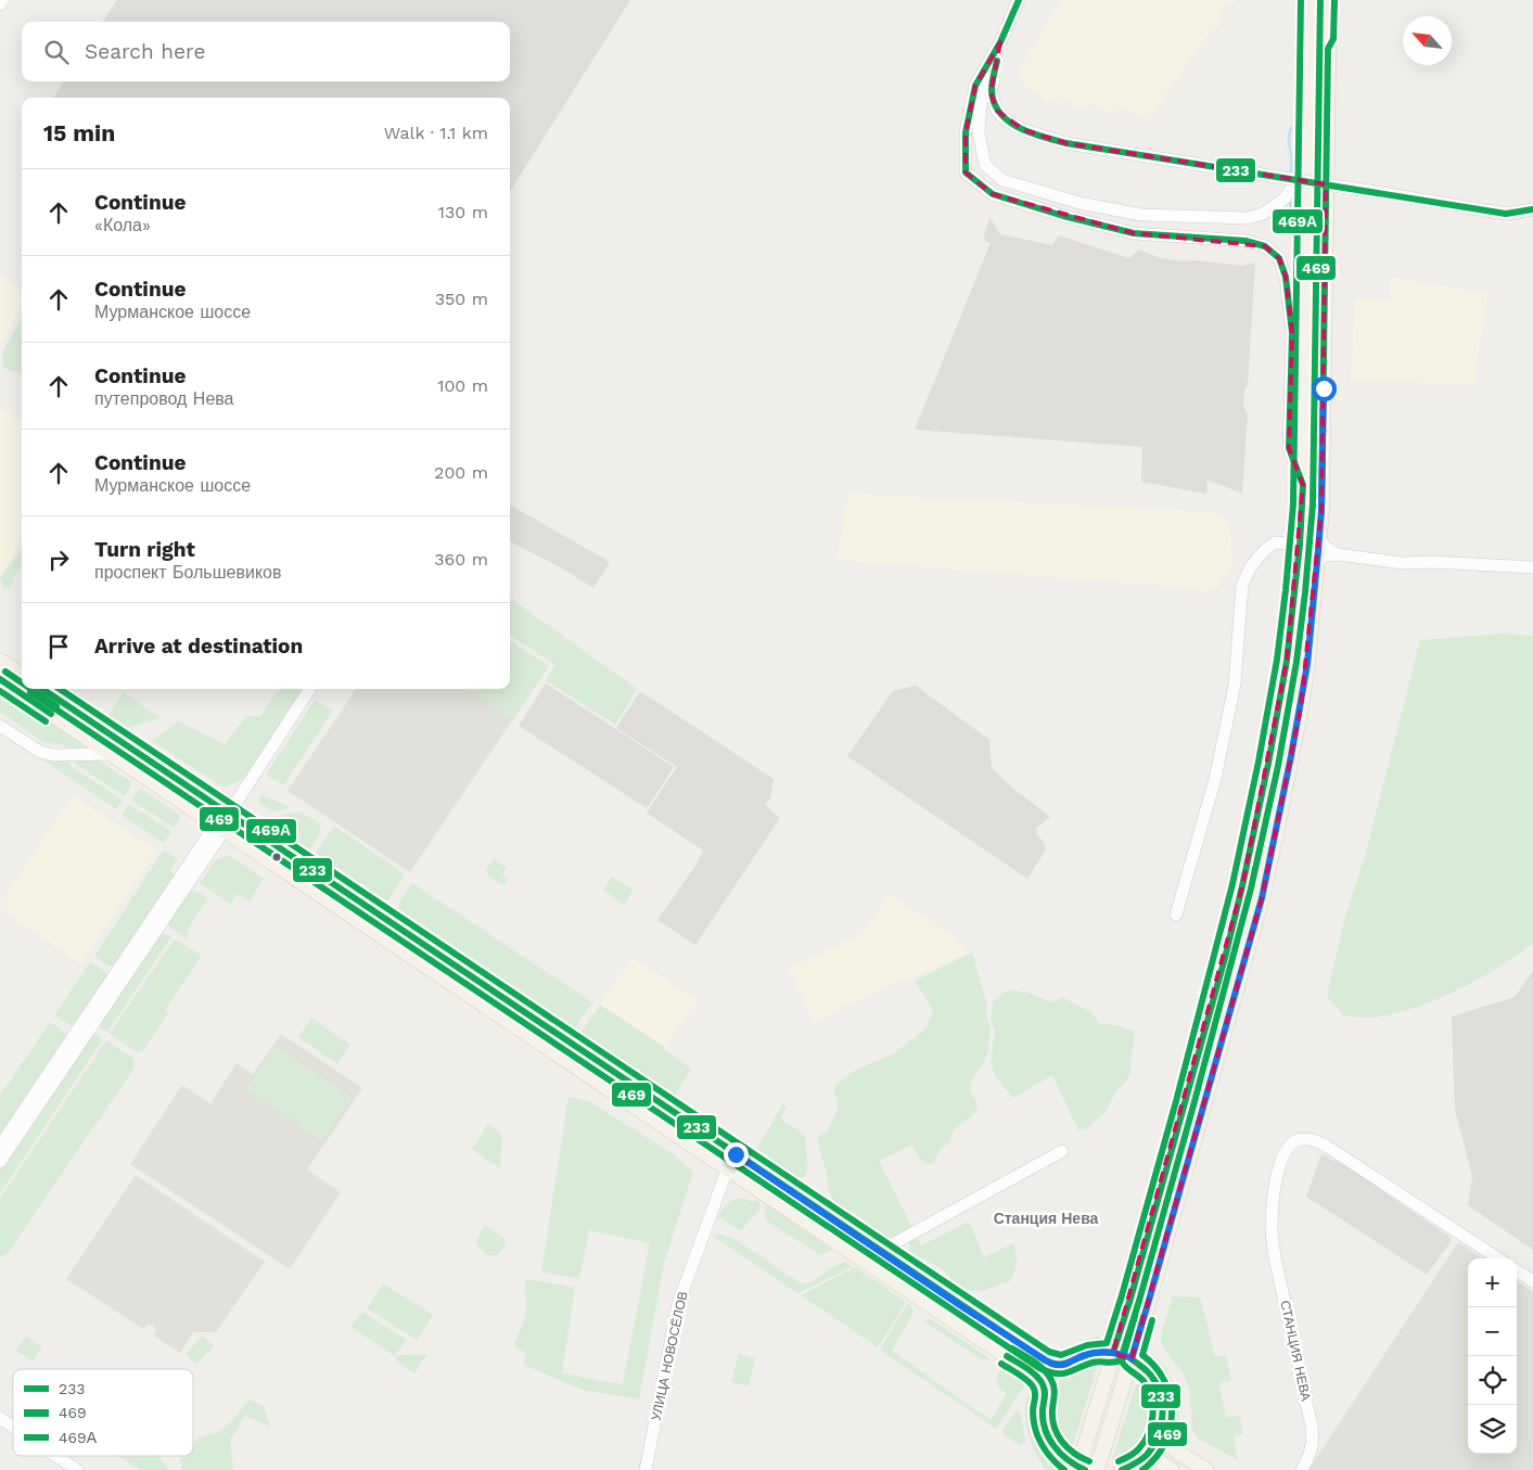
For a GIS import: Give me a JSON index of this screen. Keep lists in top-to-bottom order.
{
  "streets": {
    "street": ["СТАНЦИЯ НЕВА", "УЛИЦА НОВОСЁЛОВ"]
  },
  "districts": ["Станция Нева"],
  "lines": ["transit line 233", "transit line 469", "transit line 469А"],
  "legend": ["233", "469", "469А"],
  "north": "top left",
  "page": {
    "search": "Search here",
    "heading": ["15 min", "Walk · 1.1 km"],
    "list": [
      ["Continue", "«Кола»", "130 m"],
      ["Continue", "Мурманское шоссе", "350 m"],
      ["Continue", "путепровод Нева", "100 m"],
      ["Continue", "Мурманское шоссе", "200 m"],
      ["Turn right", "проспект Большевиков", "360 m"],
      "Arrive at destination"
    ],
    "map_buttons": ["+", "−"]
  }
}
